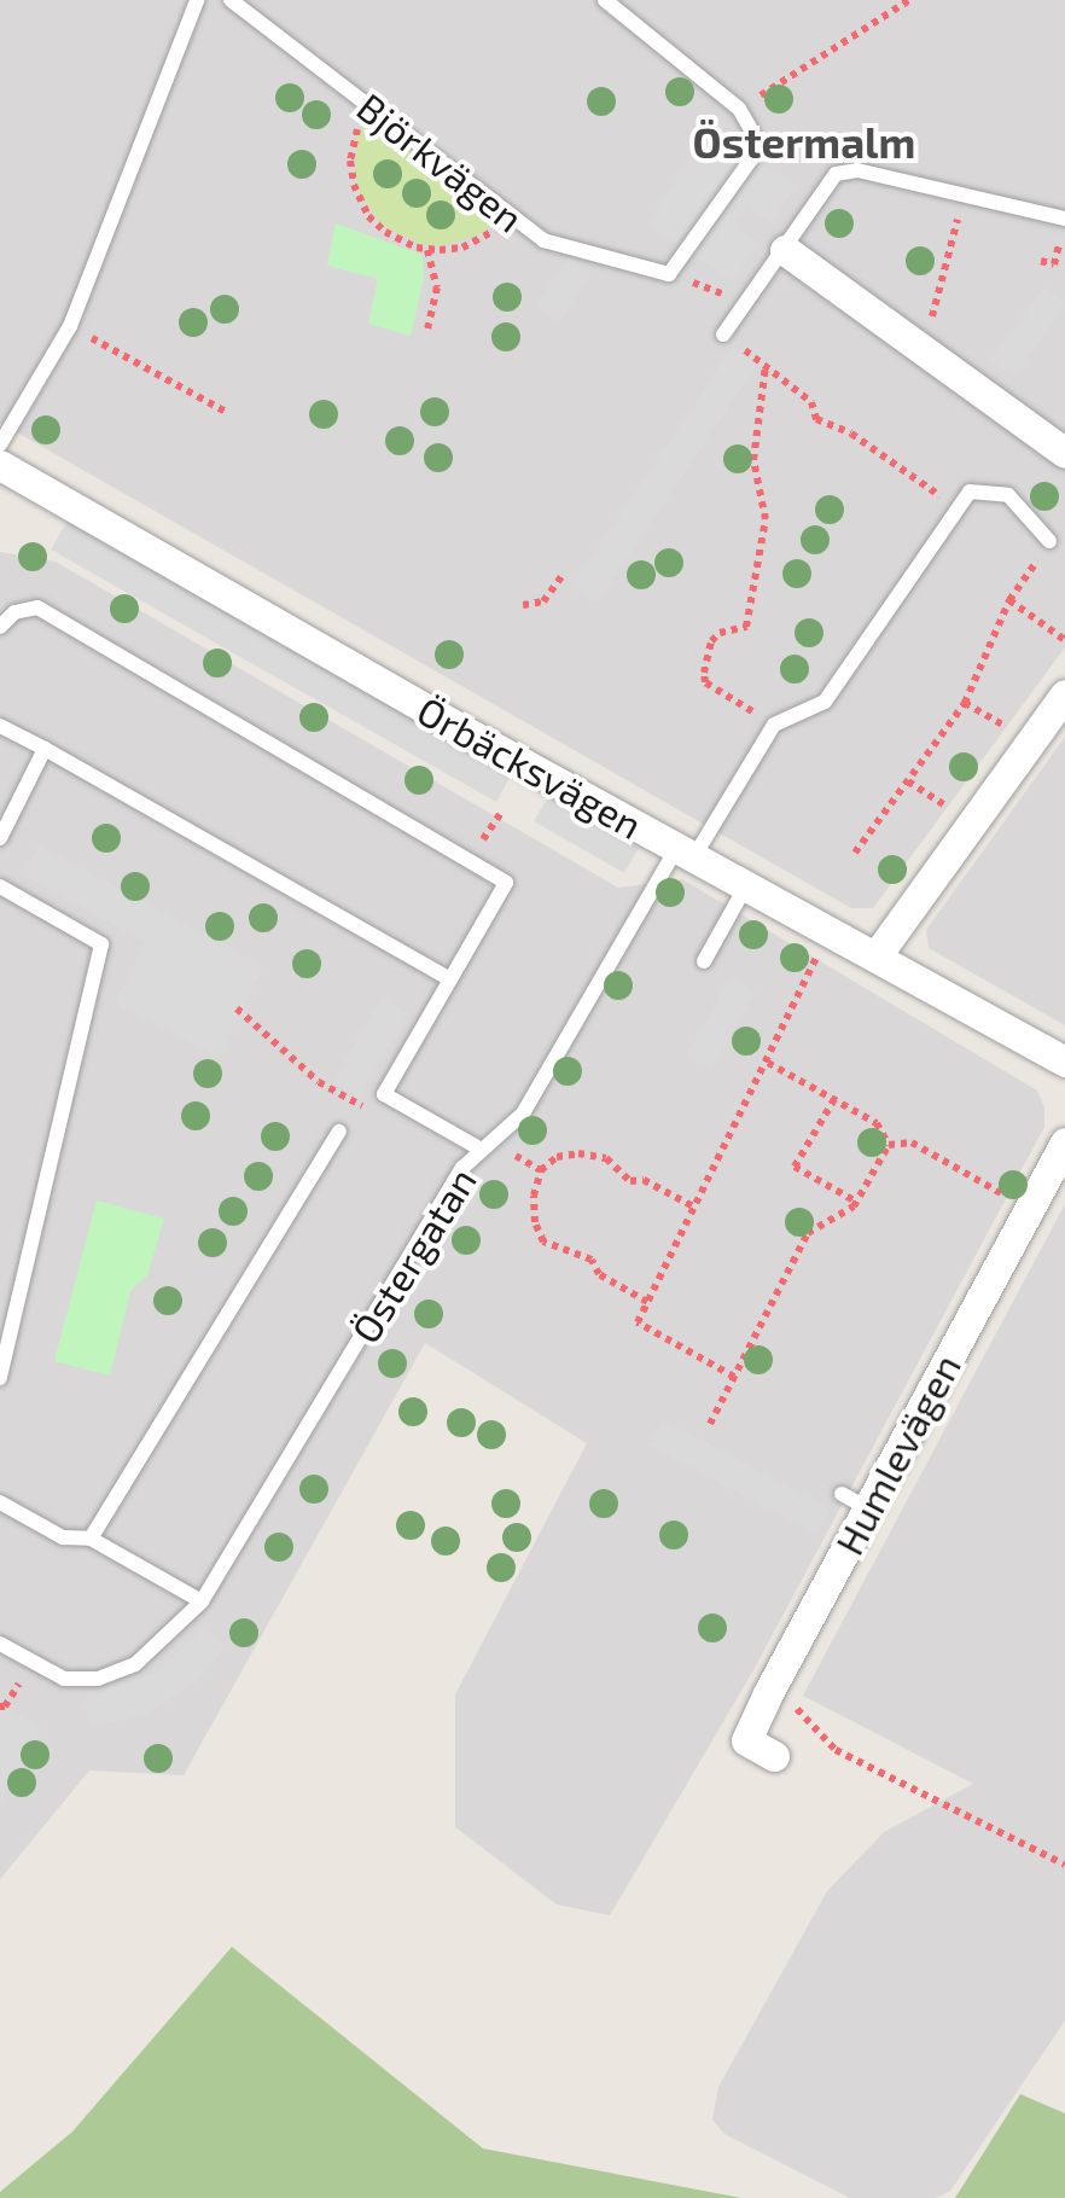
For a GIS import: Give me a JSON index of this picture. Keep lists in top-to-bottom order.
{
  "streets": {
    "street": ["Örbäcksvägen", "Humlevägen"],
    "lane": ["Björkvägen", "Östergatan"]
  },
  "districts": ["Östermalm"]
}
